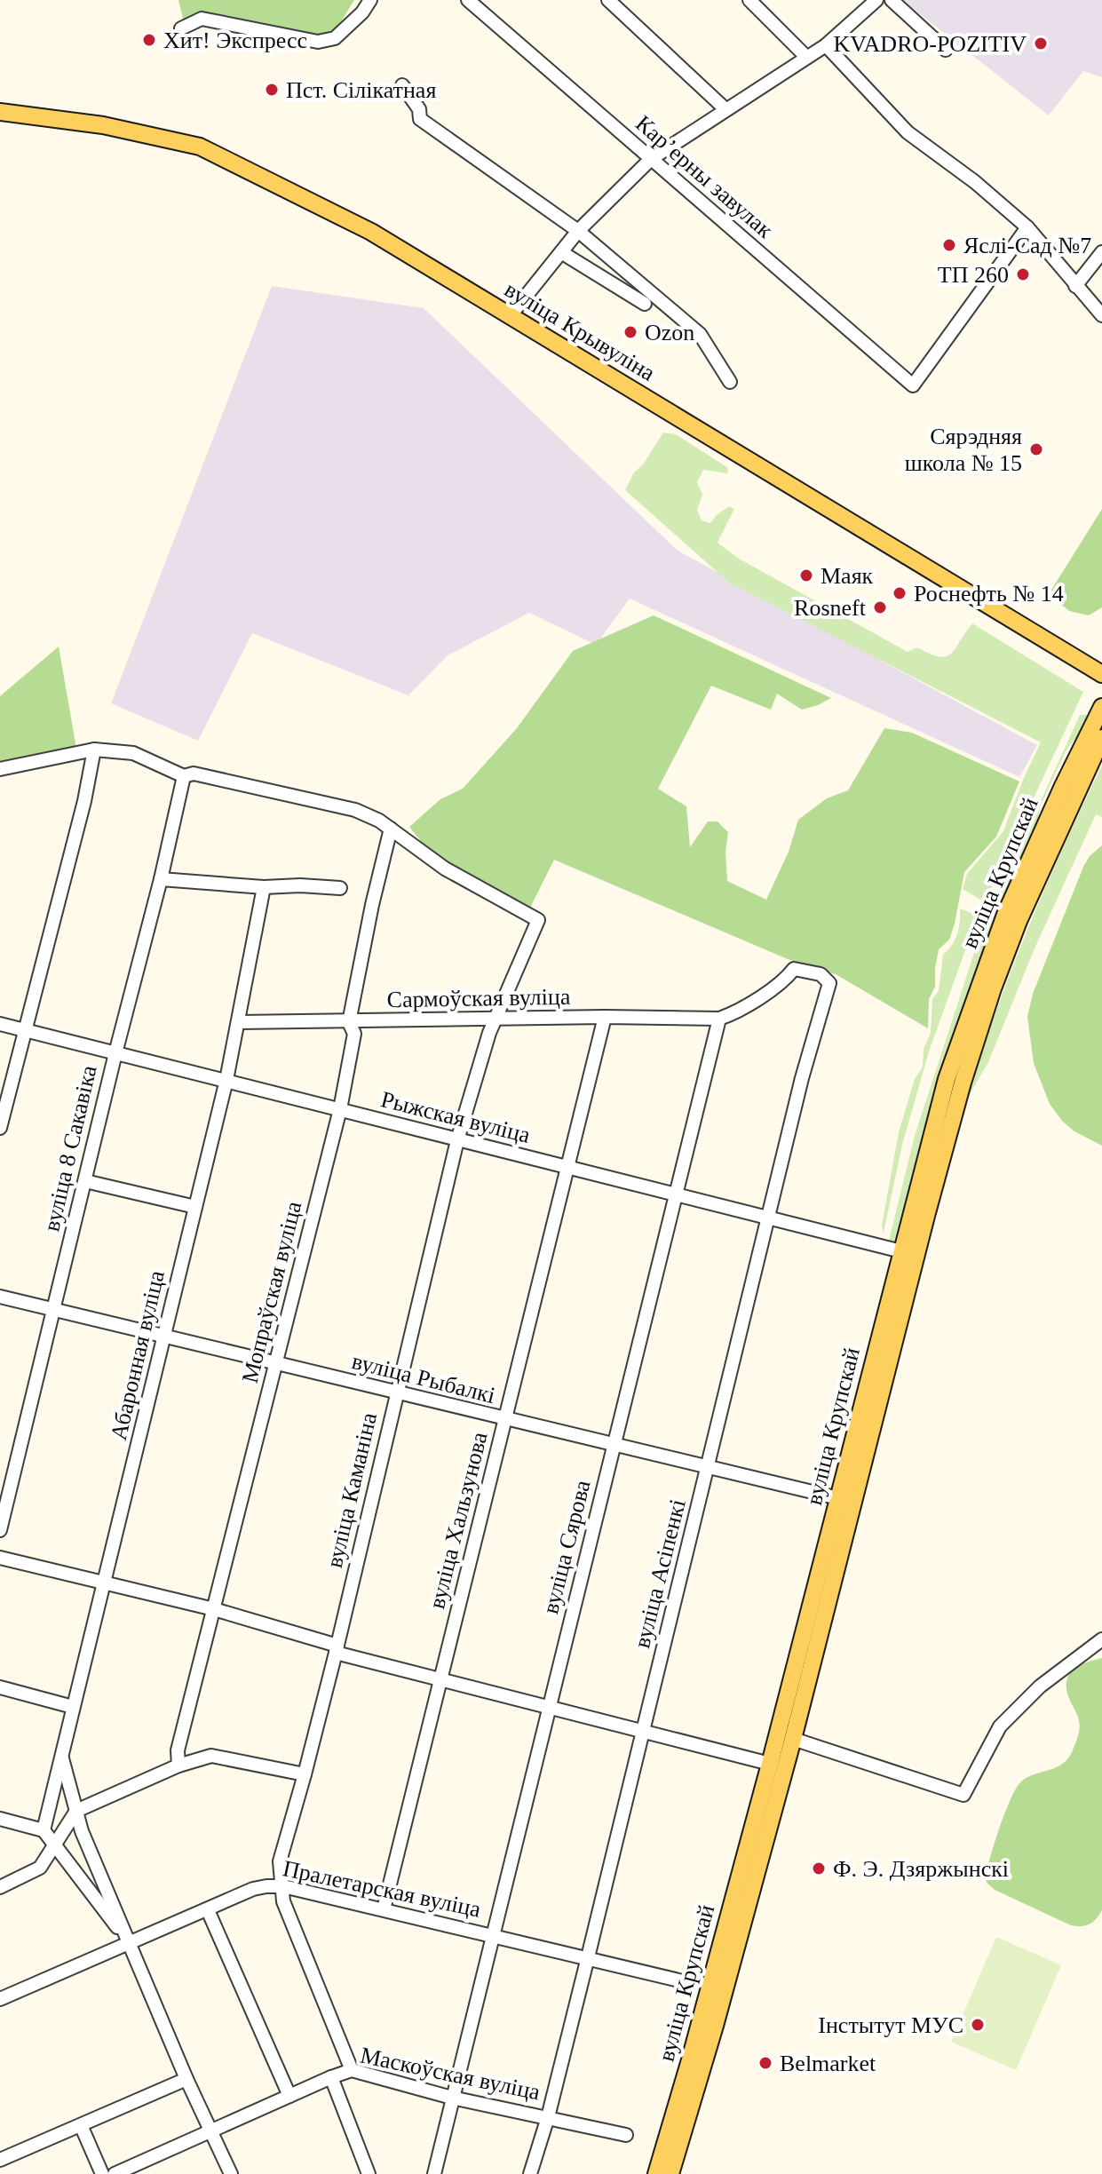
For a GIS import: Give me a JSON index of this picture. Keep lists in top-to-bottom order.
{
  "streets": {
    "main road": ["вуліца Крывуліна", "вуліца Крупскай"],
    "street": [
      "Карʼерны завулак",
      "Сармоўская вуліца",
      "Рыжская вуліца",
      "вуліца 8 Сакавіка",
      "Мопраўская вуліца",
      "Абаронная вуліца",
      "вуліца Рыбалкі",
      "вуліца Каманіна",
      "вуліца Хальзунова",
      "вуліца Сярова",
      "вуліца Асіпенкі",
      "Пралетарская вуліца",
      "Маскоўская вуліца"
    ]
  },
  "crossings": [
    ["вуліца Крупскай", "Рыжская вуліца"],
    ["вуліца Крупскай", "вуліца Рыбалкі"],
    ["Сармоўская вуліца", "Мопраўская вуліца"],
    ["Сармоўская вуліца", "Абаронная вуліца"],
    ["Сармоўская вуліца", "вуліца Каманіна"],
    ["Сармоўская вуліца", "вуліца Хальзунова"],
    ["Сармоўская вуліца", "вуліца Сярова"],
    ["Сармоўская вуліца", "вуліца Асіпенкі"],
    ["Рыжская вуліца", "вуліца 8 Сакавіка"],
    ["Рыжская вуліца", "Мопраўская вуліца"],
    ["Рыжская вуліца", "Абаронная вуліца"],
    ["Рыжская вуліца", "вуліца Каманіна"],
    ["Рыжская вуліца", "вуліца Хальзунова"],
    ["Рыжская вуліца", "вуліца Сярова"],
    ["Рыжская вуліца", "вуліца Асіпенкі"],
    ["вуліца 8 Сакавіка", "вуліца Рыбалкі"],
    ["Мопраўская вуліца", "вуліца Рыбалкі"],
    ["Мопраўская вуліца", "вуліца Каманіна"],
    ["Абаронная вуліца", "вуліца Рыбалкі"],
    ["вуліца Рыбалкі", "вуліца Каманіна"],
    ["вуліца Рыбалкі", "вуліца Хальзунова"],
    ["вуліца Рыбалкі", "вуліца Сярова"],
    ["вуліца Рыбалкі", "вуліца Асіпенкі"],
    ["вуліца Каманіна", "Пралетарская вуліца"],
    ["вуліца Каманіна", "Маскоўская вуліца"],
    ["вуліца Хальзунова", "Пралетарская вуліца"],
    ["вуліца Сярова", "вуліца Асіпенкі"],
    ["вуліца Сярова", "Пралетарская вуліца"],
    ["вуліца Сярова", "Маскоўская вуліца"],
    ["вуліца Асіпенкі", "Пралетарская вуліца"],
    ["вуліца Асіпенкі", "Маскоўская вуліца"]
  ],
  "places": [
    "Хит! Экспресс",
    "KVADRO-POZITIV",
    "Пст. Сілікатная",
    "Яслі-Сад №7",
    "ТП 260",
    "Ozon",
    "Сярэдняя школа № 15",
    "Маяк",
    "Роснефть № 14",
    "Rosneft",
    "Ф. Э. Дзяржынскі",
    "Інстытут МУС",
    "Belmarket"
  ]
}
